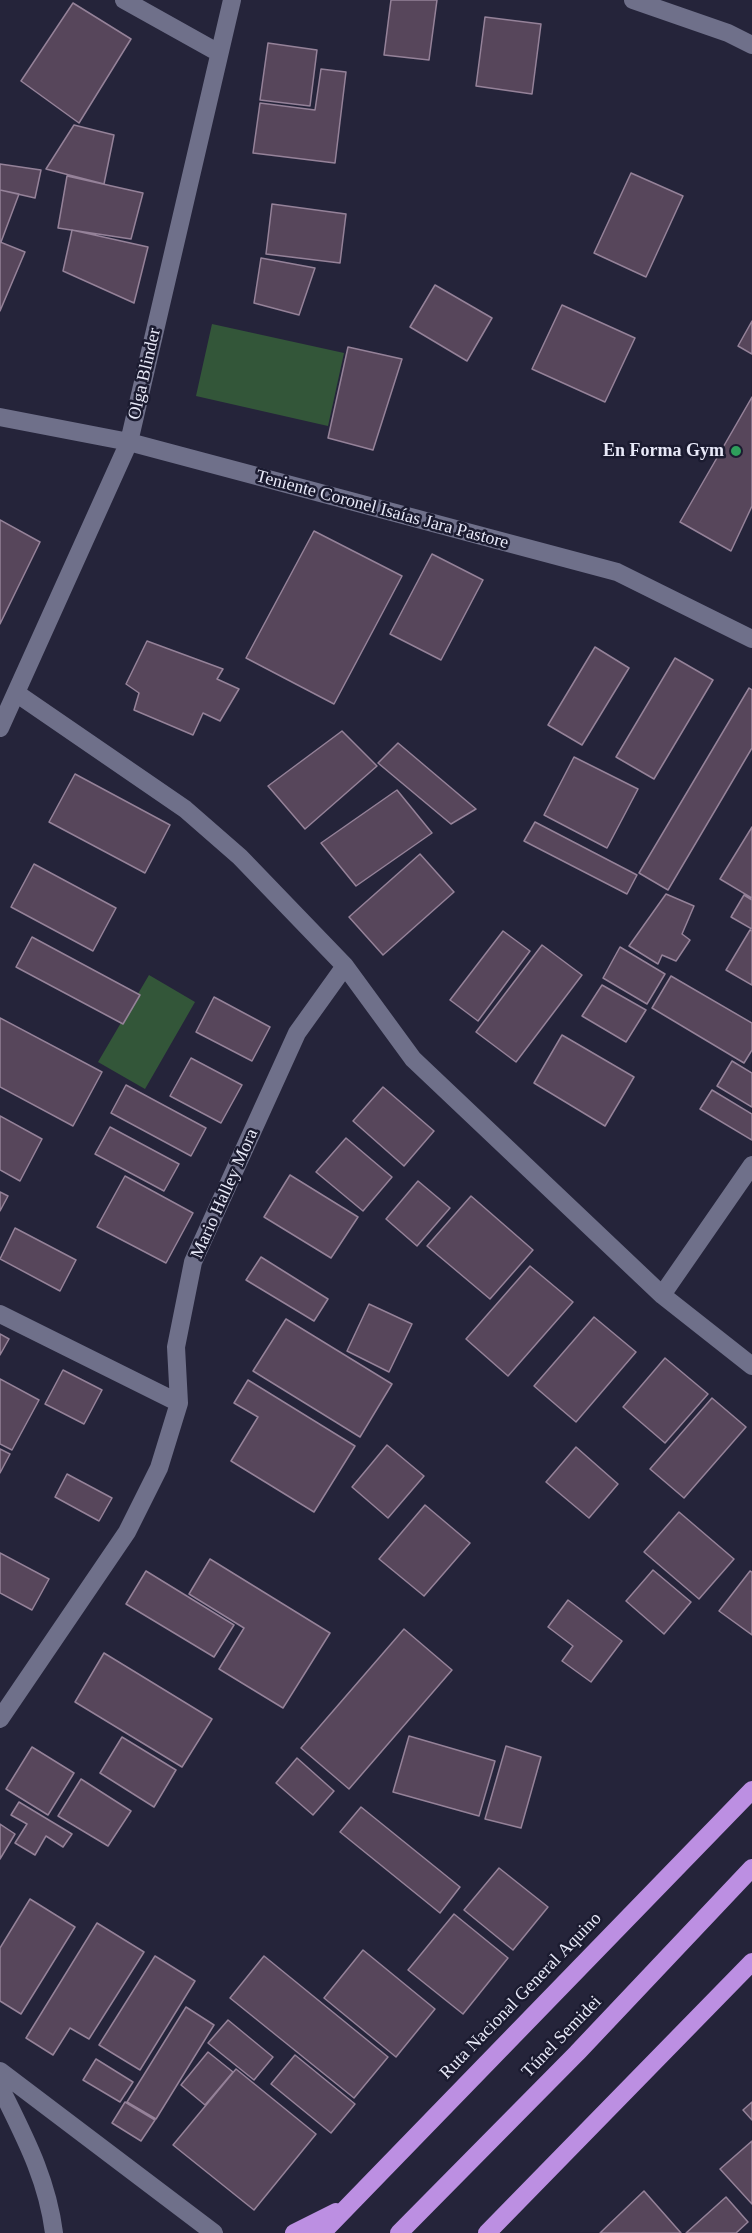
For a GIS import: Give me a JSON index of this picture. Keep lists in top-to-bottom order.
{
  "streets": {
    "highway": ["Ruta Nacional General Aquino", "Túnel Semidei"],
    "street": ["Olga Blinder", "Teniente Coronel Isaías Jara Pastore", "Mario Halley Mora"]
  },
  "crossings": [
    ["Olga Blinder", "Teniente Coronel Isaías Jara Pastore"]
  ],
  "places": ["En Forma Gym"]
}
